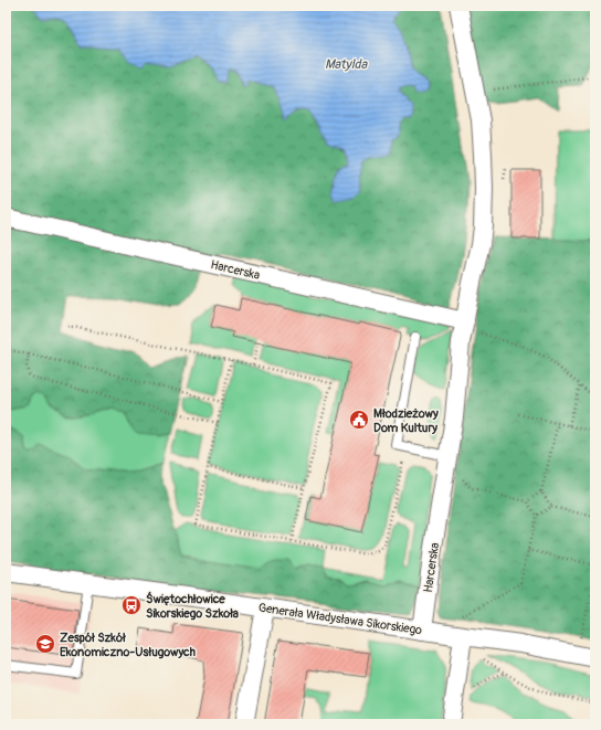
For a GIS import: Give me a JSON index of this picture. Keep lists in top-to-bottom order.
{
  "streets": {
    "street": ["Harcerska", "Generała Władysława Sikorskiego"]
  },
  "crossings": [
    ["Harcerska", "Generała Władysława Sikorskiego"]
  ],
  "water": ["Matylda"],
  "places": {
    "public building": ["Młodzieżowy Dom Kultury"],
    "bus stop": ["Świętochłowice Sikorskiego Szkoła"],
    "school or university": ["Zespół Szkół Ekonomiczno-Usługowych"]
  }
}
